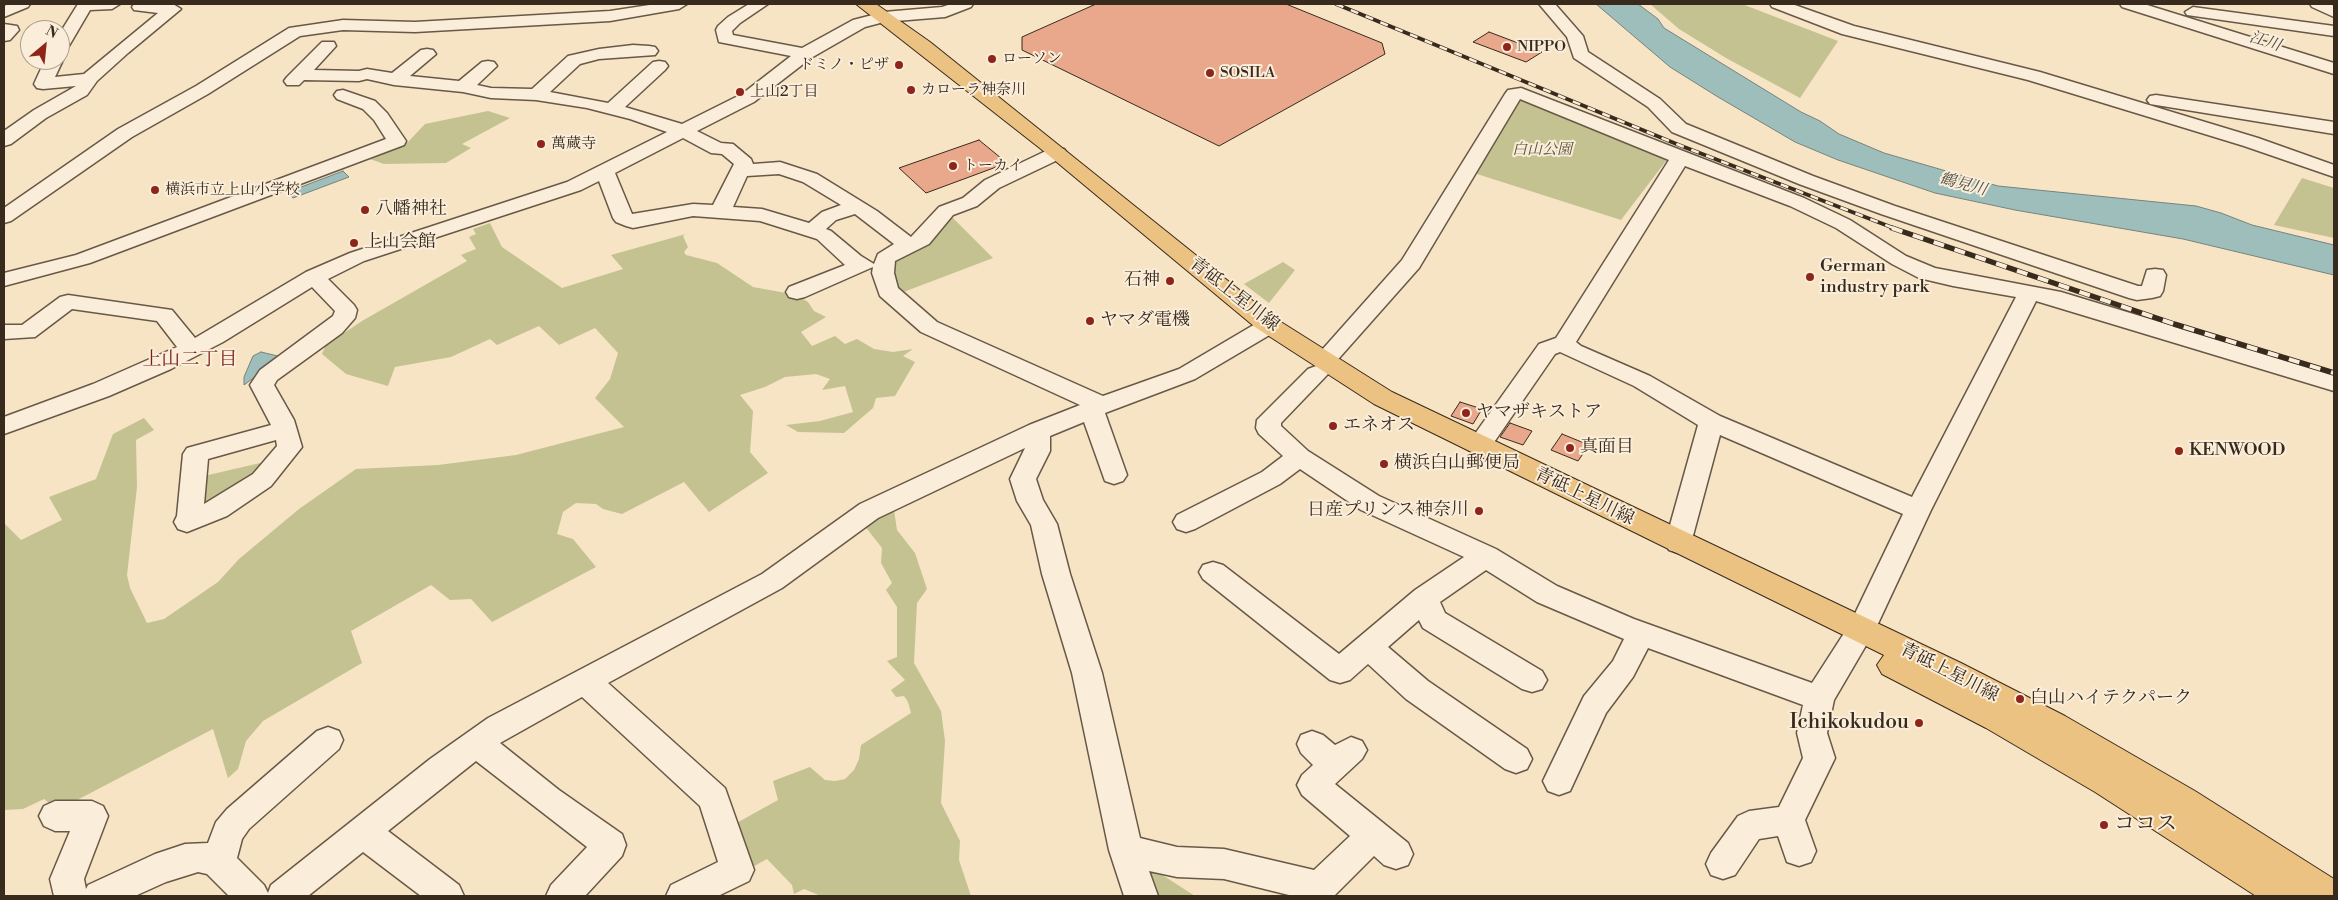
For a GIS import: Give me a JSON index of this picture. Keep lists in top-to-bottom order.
{
  "streets": {
    "main road": ["青砥上星川線"]
  },
  "districts": ["上山二丁目"],
  "water": ["江川", "鶴見川"],
  "parks": ["白山公園"],
  "places": [
    "NIPPO",
    "ローソン",
    "ドミノ・ピザ",
    "SOSILA",
    "カローラ神奈川",
    "上山2丁目",
    "萬蔵寺",
    "トーカイ",
    "横浜市立上山小学校",
    "八幡神社",
    "上山会館",
    "German industry park",
    "石神",
    "ヤマダ電機",
    "ヤマザキストア",
    "エネオス",
    "真面目",
    "KENWOOD",
    "横浜白山郵便局",
    "日産プリンス神奈川",
    "白山ハイテクパーク",
    "Ichikokudou",
    "ココス"
  ],
  "north": "top right"
}
